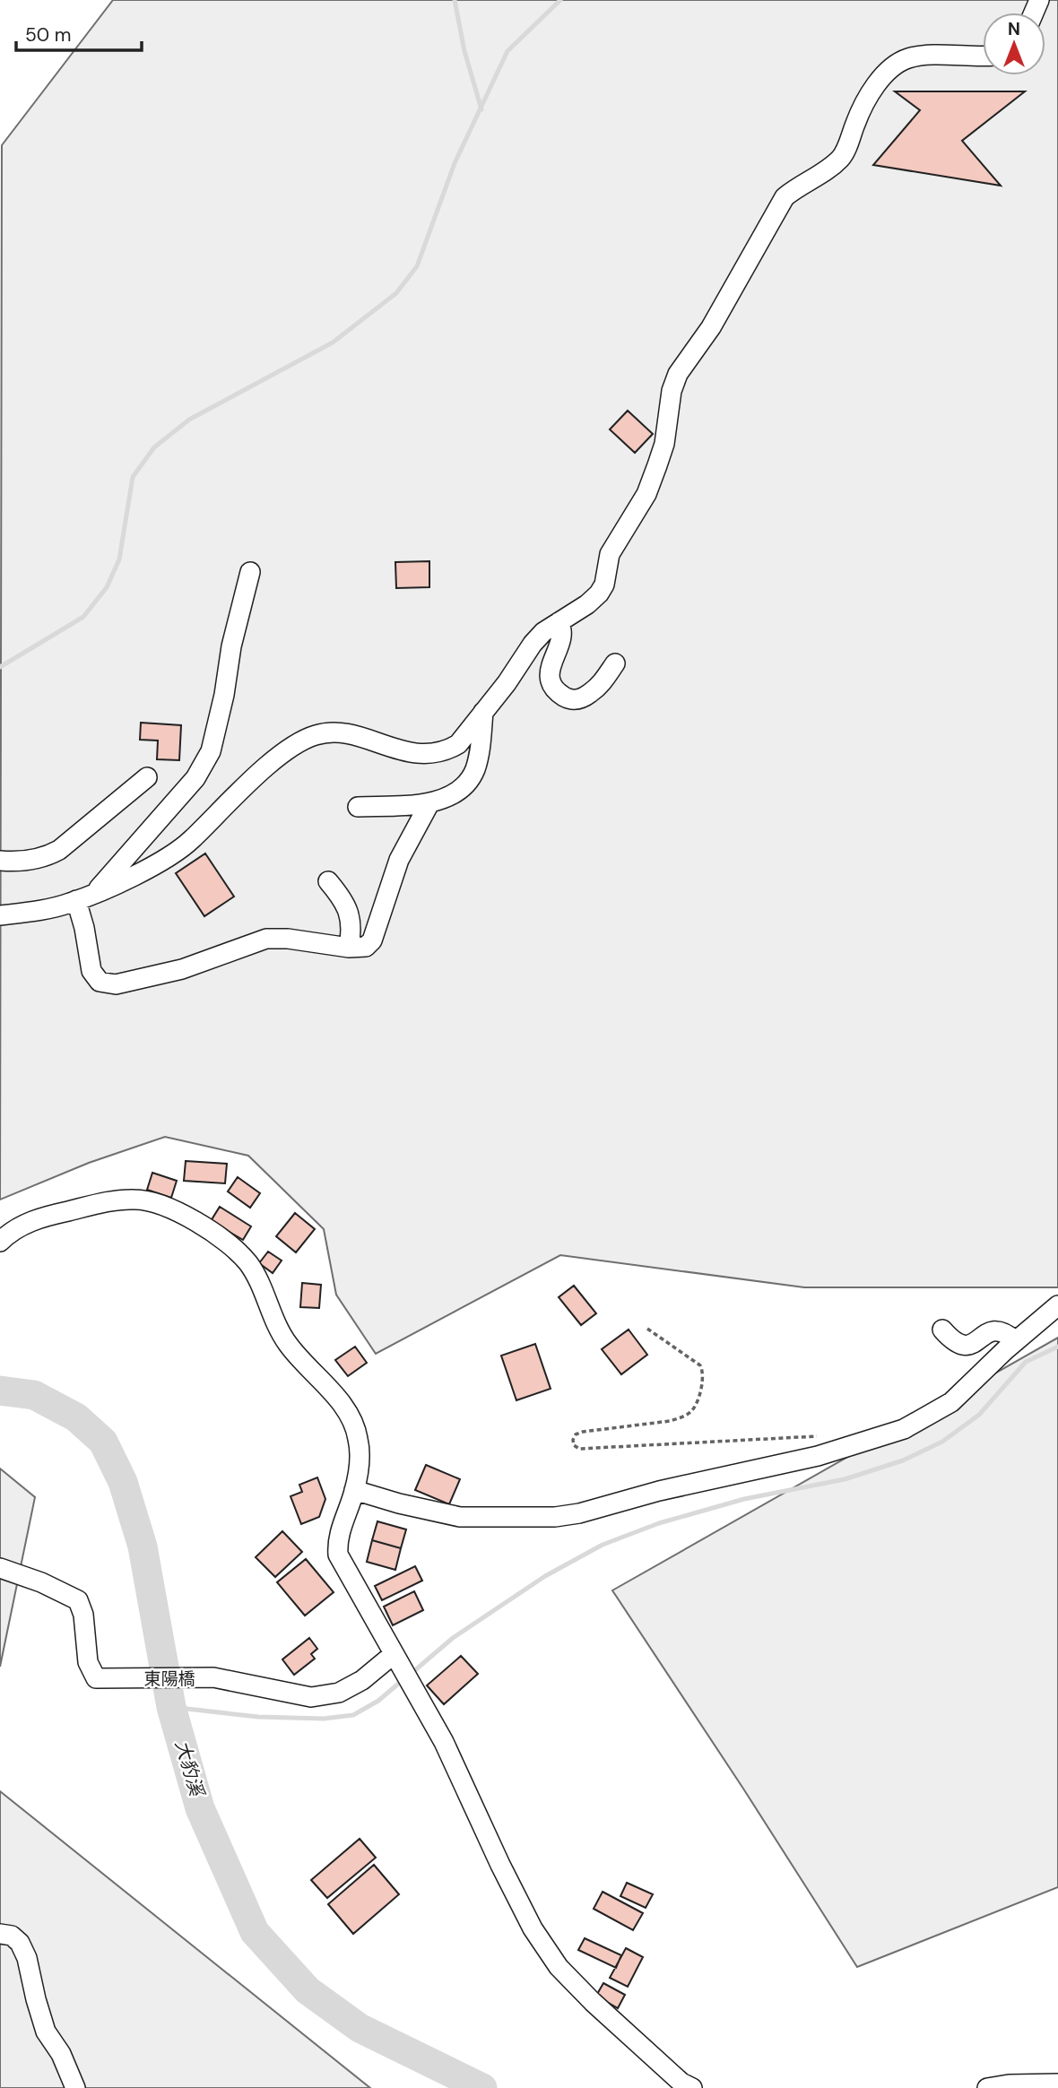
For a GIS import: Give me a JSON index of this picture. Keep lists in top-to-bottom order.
{
  "streets": {
    "street": ["東陽橋"]
  },
  "water": ["大豹溪"],
  "scale_bar": "50 m",
  "north": "top"
}
